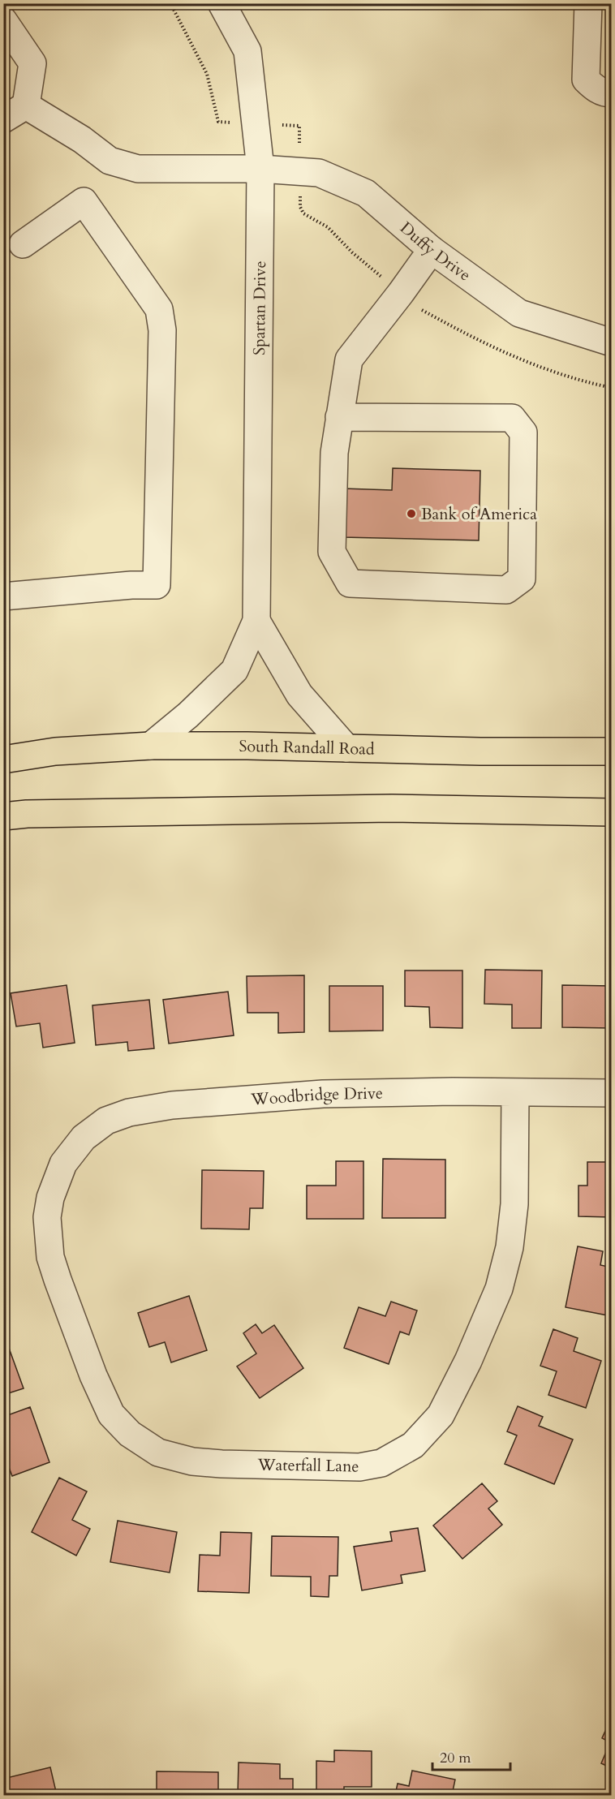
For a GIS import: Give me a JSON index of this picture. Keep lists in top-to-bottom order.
{
  "streets": {
    "main road": ["South Randall Road"],
    "street": [
      "Duffy Drive",
      "Spartan Drive",
      "Woodbridge Drive",
      "Waterfall Lane"
    ]
  },
  "crossings": [
    ["Duffy Drive", "Spartan Drive"],
    ["Spartan Drive", "South Randall Road"],
    ["Woodbridge Drive", "Waterfall Lane"]
  ],
  "places": ["Bank of America"],
  "scale_bar": "20 m"
}
